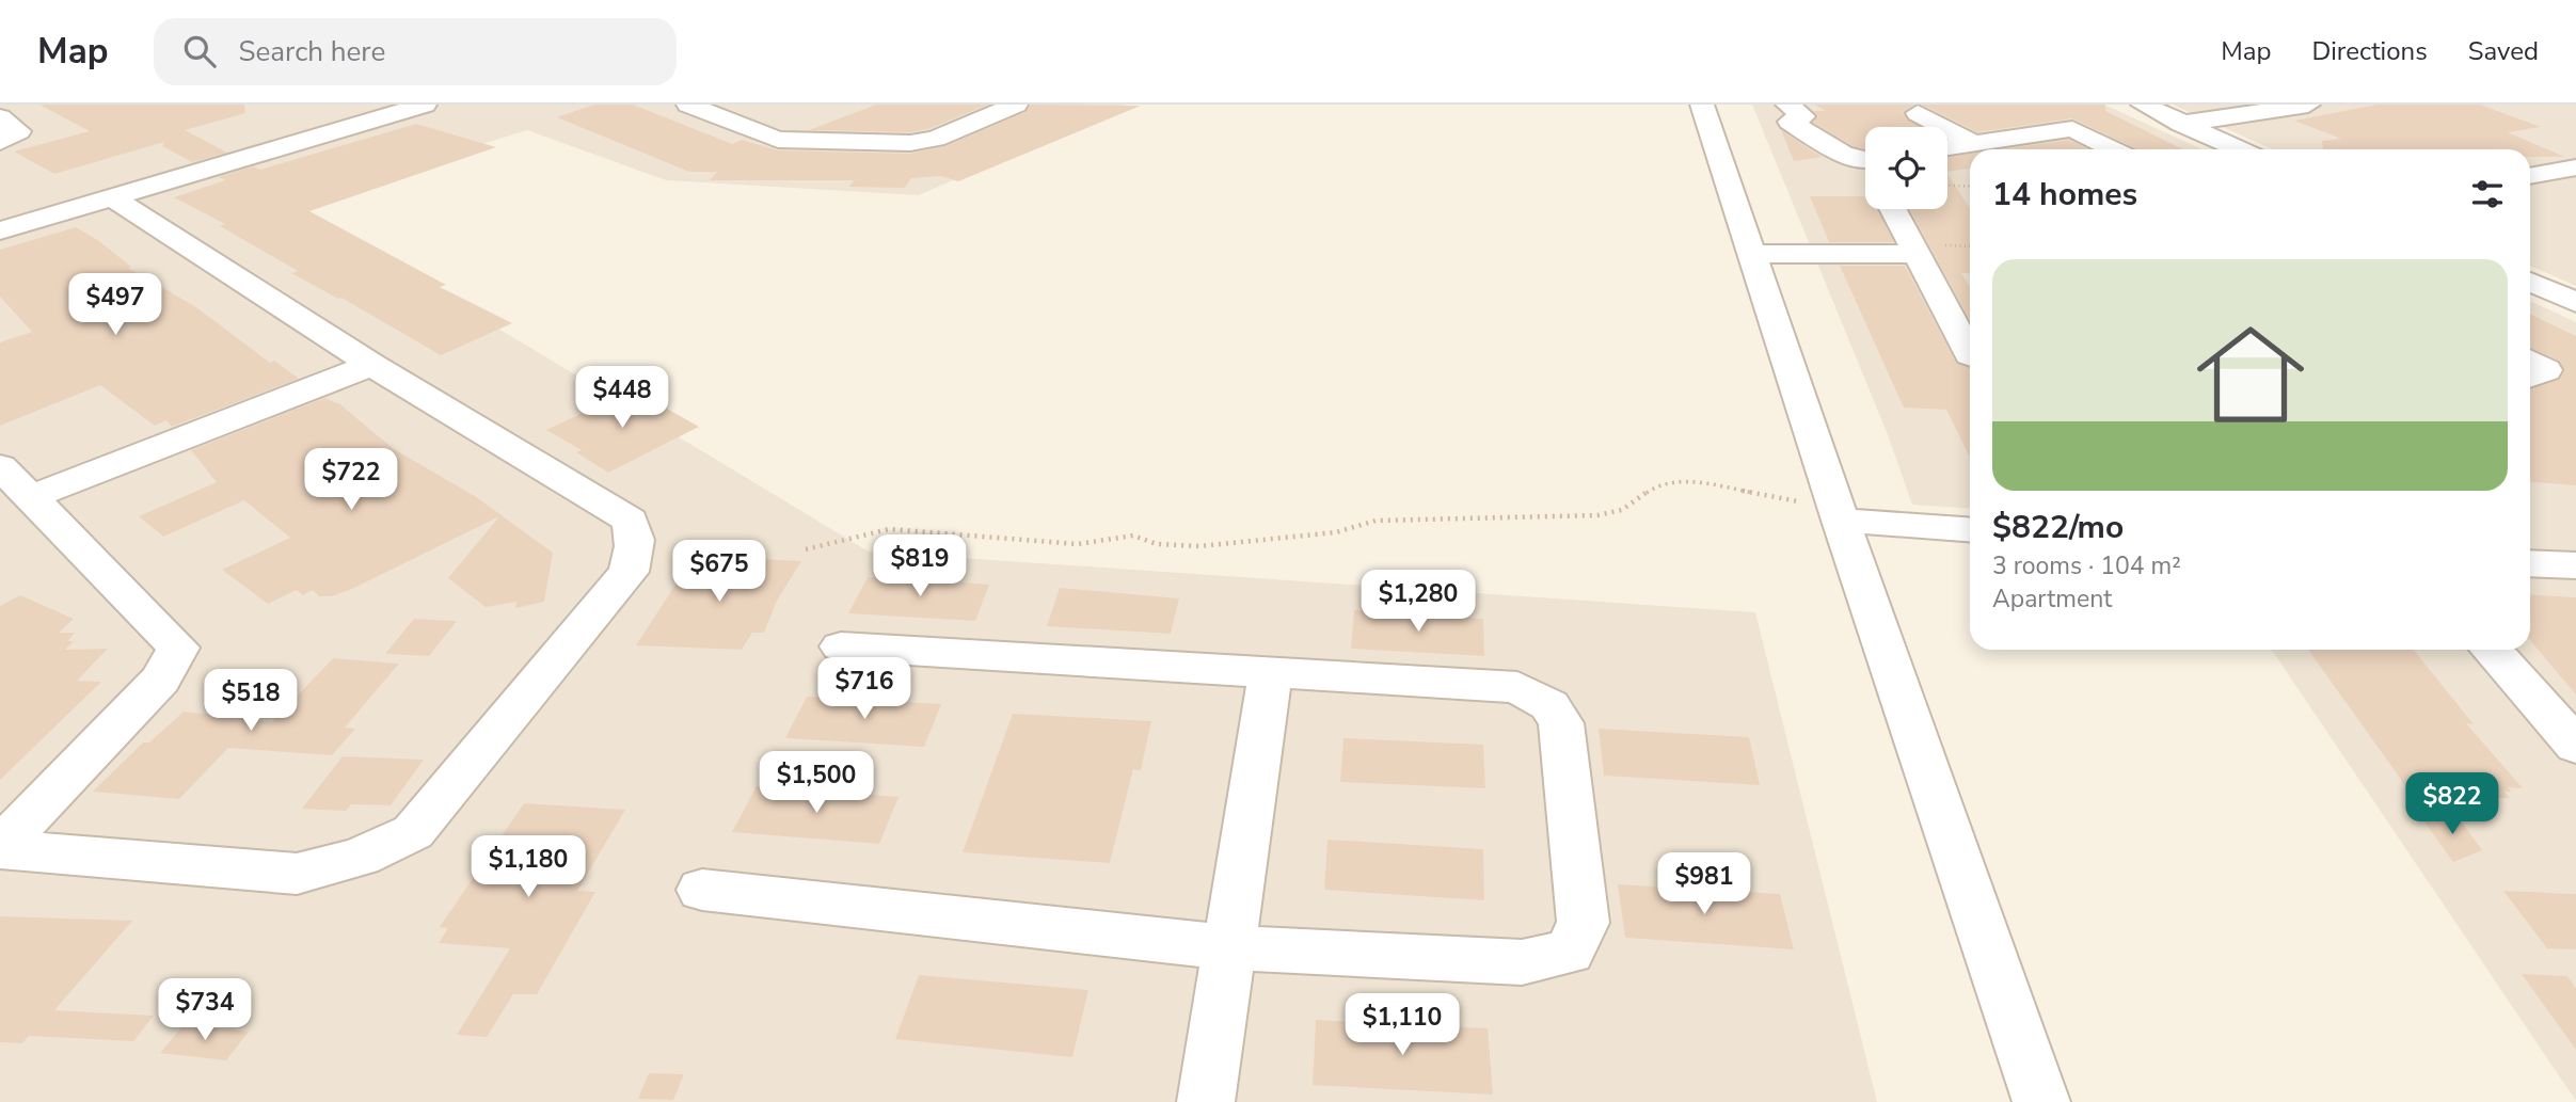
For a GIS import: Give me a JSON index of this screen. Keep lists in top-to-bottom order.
{
  "page": {
    "header": "Map",
    "search": "Search here",
    "nav": ["Map", "Directions", "Saved"],
    "heading": "14 homes",
    "list": [
      {
        "name": "$822/mo",
        "note": "3 rooms · 104 m² · Apartment"
      }
    ],
    "price": [
      "$497",
      "$448",
      "$722",
      "$819",
      "$675",
      "$1,280",
      "$716",
      "$518",
      "$1,500",
      "$822",
      "$1,180",
      "$981",
      "$734",
      "$1,110"
    ]
  }
}
